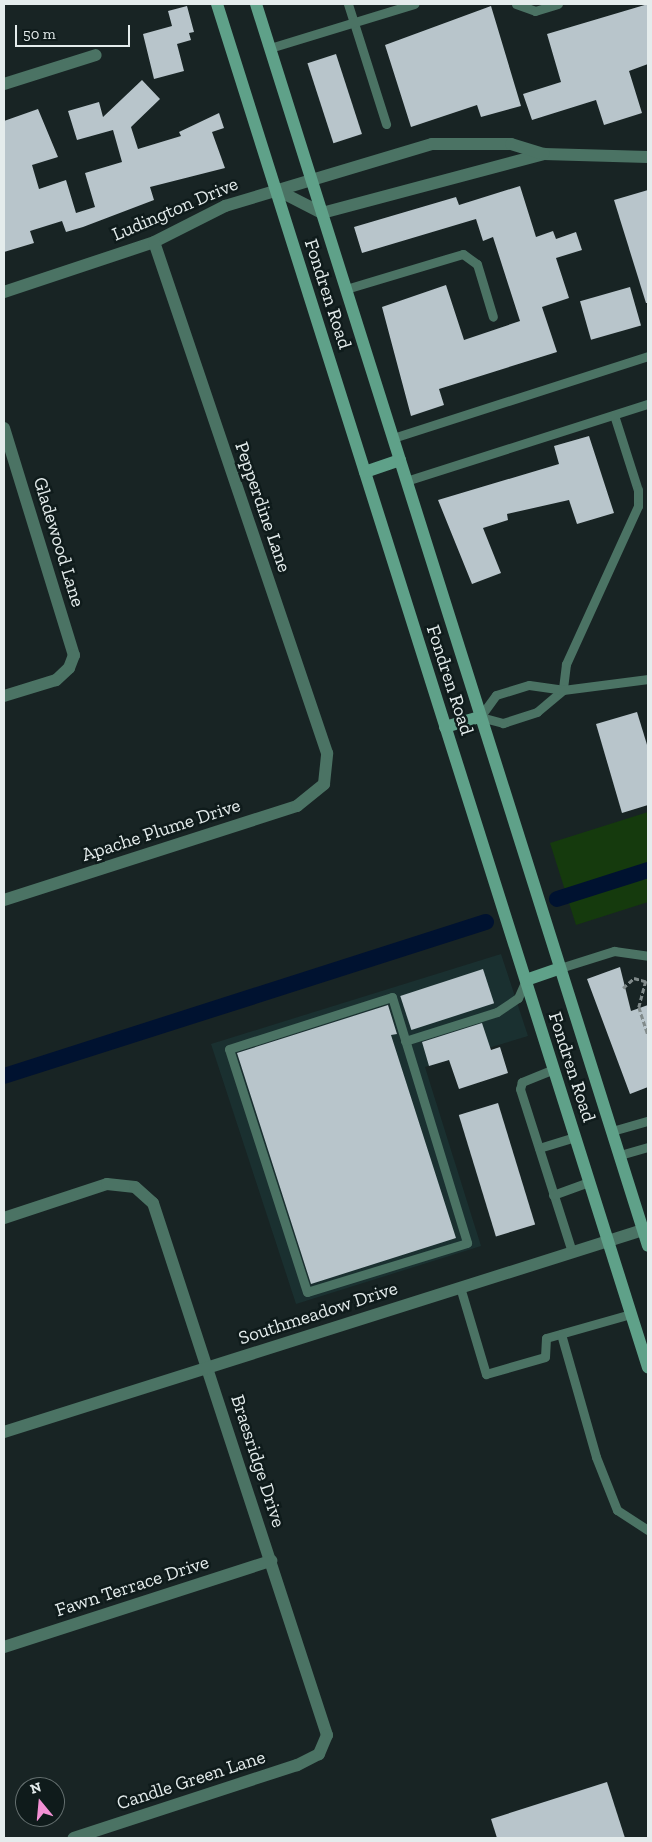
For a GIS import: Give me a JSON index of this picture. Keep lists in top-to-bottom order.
{
  "streets": {
    "main road": ["Fondren Road"],
    "street": [
      "Ludington Drive",
      "Pepperdine Lane",
      "Gladewood Lane",
      "Apache Plume Drive",
      "Southmeadow Drive",
      "Braesridge Drive",
      "Fawn Terrace Drive",
      "Candle Green Lane"
    ]
  },
  "crossings": [
    ["Ludington Drive", "Fondren Road"],
    ["Ludington Drive", "Pepperdine Lane"],
    ["Fondren Road", "Southmeadow Drive"],
    ["Pepperdine Lane", "Apache Plume Drive"],
    ["Southmeadow Drive", "Braesridge Drive"],
    ["Braesridge Drive", "Fawn Terrace Drive"],
    ["Braesridge Drive", "Candle Green Lane"]
  ],
  "scale_bar": "50 m",
  "north": "top"
}
